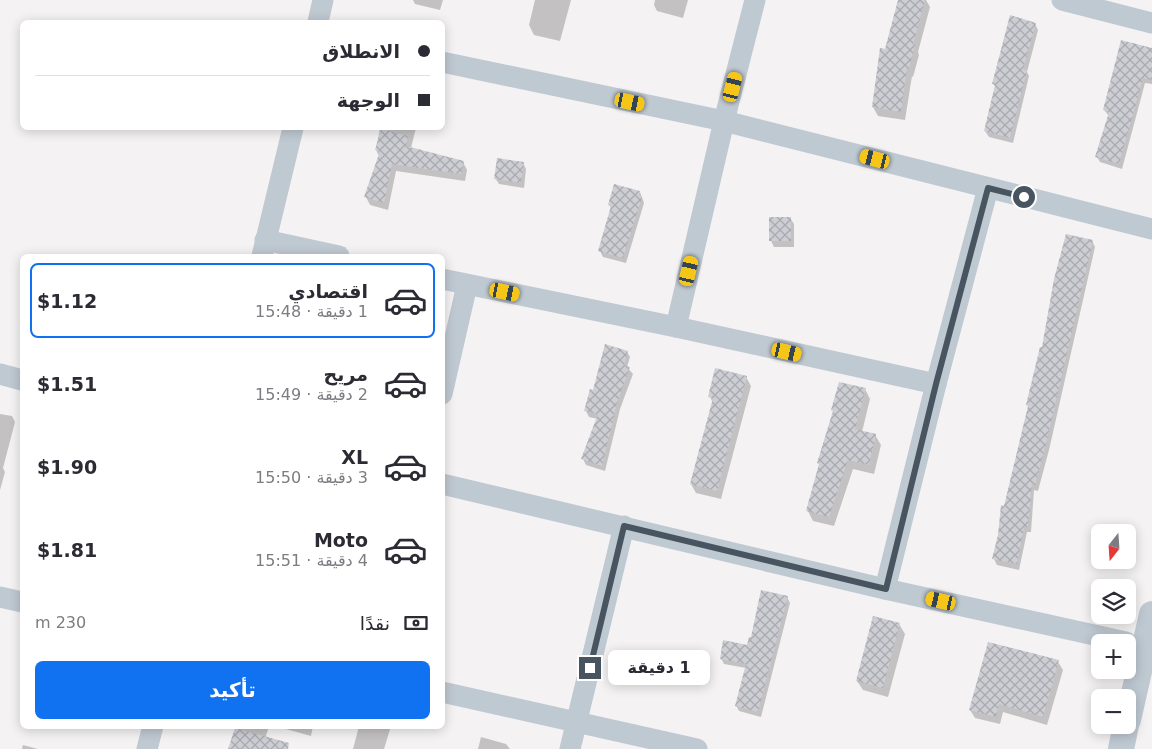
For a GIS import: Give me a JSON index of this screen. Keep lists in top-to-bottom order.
{
  "north": "bottom",
  "page": {
    "banner": ["الانطلاق", "الوجهة"],
    "list": [
      {
        "name": "اقتصادي",
        "note": "1 دقيقة · 15:48",
        "value": "$1.12"
      },
      {
        "name": "مريح",
        "note": "2 دقيقة · 15:49",
        "value": "$1.51"
      },
      {
        "name": "XL",
        "note": "3 دقيقة · 15:50",
        "value": "$1.90"
      },
      {
        "name": "Moto",
        "note": "4 دقيقة · 15:51",
        "value": "$1.81"
      }
    ],
    "map_buttons": ["+", "−"],
    "pay": ["نقدًا", "230 m"],
    "bubble": "1 دقيقة",
    "buttons": "تأكيد"
  }
}
